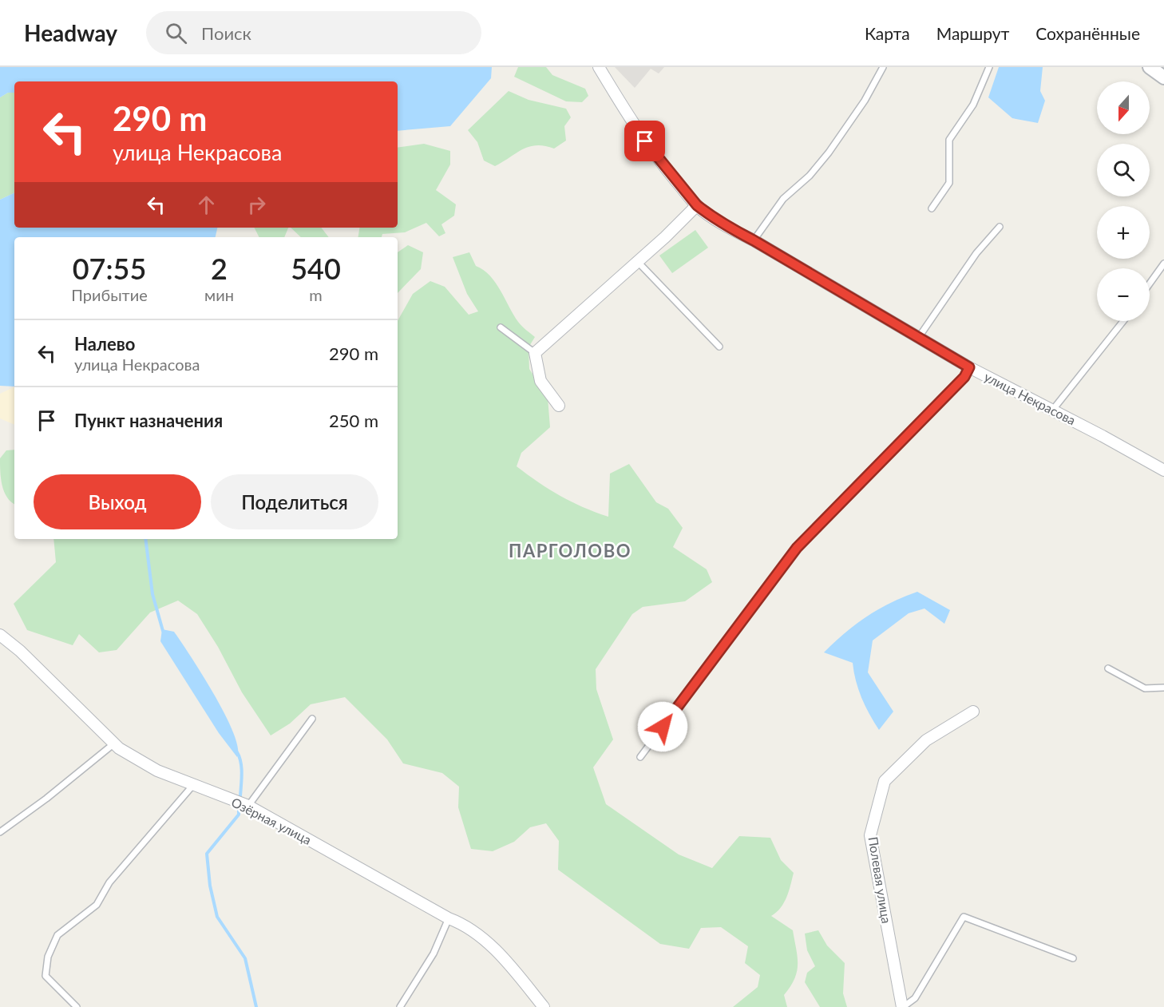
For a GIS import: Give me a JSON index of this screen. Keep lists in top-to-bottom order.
{
  "streets": {
    "street": ["улица Некрасова", "Озёрная улица", "Полевая улица"]
  },
  "districts": ["ПАРГОЛОВО"],
  "north": "bottom",
  "page": {
    "header": "Headway",
    "search": "Поиск",
    "nav": ["Карта", "Маршрут", "Сохранённые"],
    "map_buttons": ["+", "−"],
    "turn": ["290 m", "улица Некрасова"],
    "eta": [
      "07:55",
      "Прибытие",
      "2",
      "мин",
      "540",
      "m"
    ],
    "list": [
      {
        "name": "Налево",
        "note": "улица Некрасова",
        "value": "290 m"
      },
      {
        "name": "Пункт назначения",
        "value": "250 m"
      }
    ],
    "buttons": ["Выход", "Поделиться"]
  }
}
